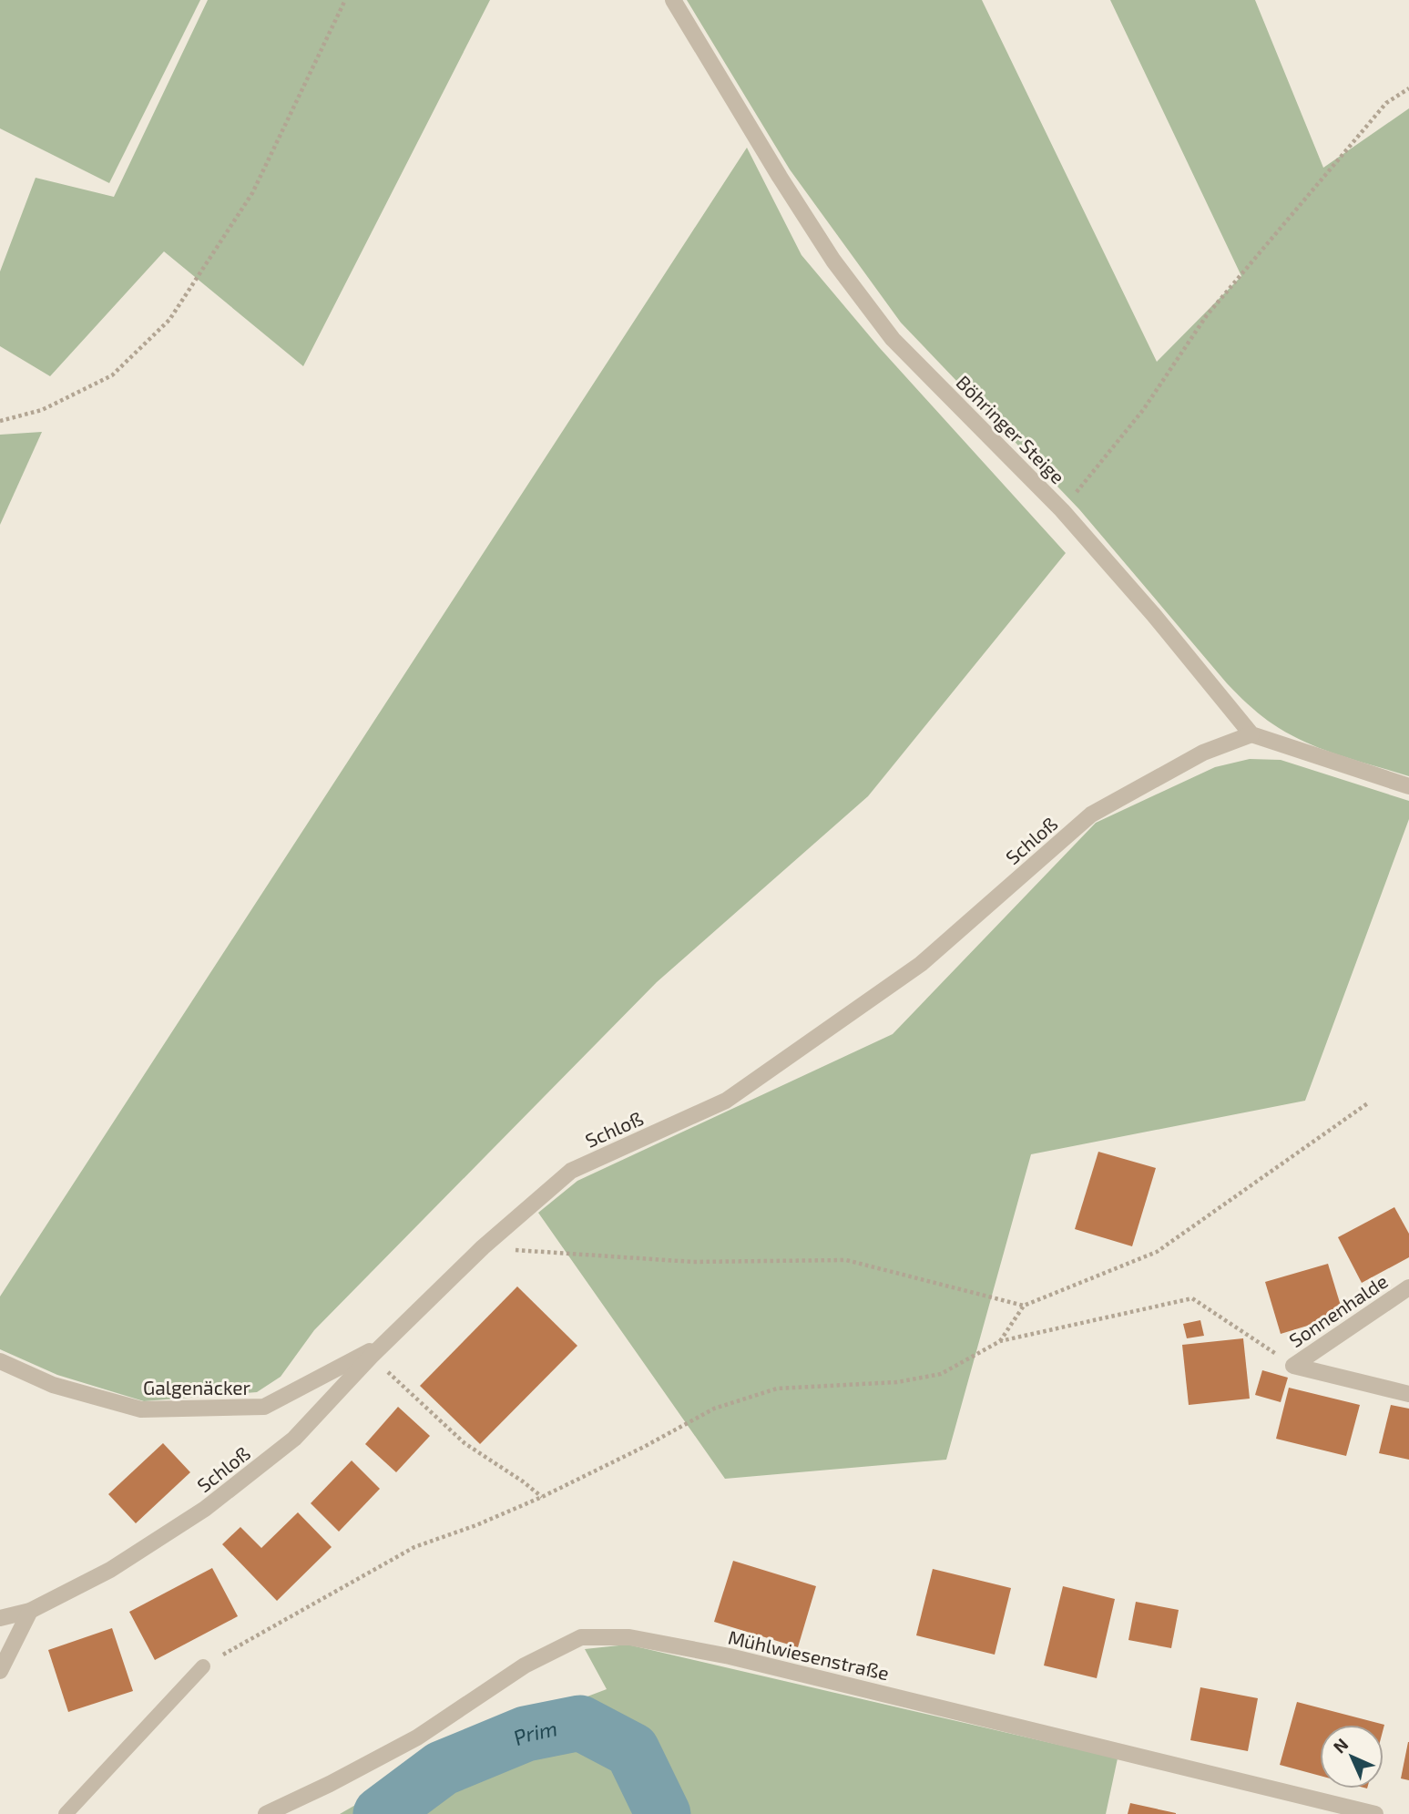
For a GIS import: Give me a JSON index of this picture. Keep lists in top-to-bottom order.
{
  "streets": {
    "street": [
      "Böhringer Steige",
      "Schloß",
      "Sonnenhalde",
      "Galgenäcker",
      "Mühlwiesenstraße"
    ]
  },
  "crossings": [
    ["Böhringer Steige", "Schloß"],
    ["Schloß", "Galgenäcker"]
  ],
  "water": ["Prim"],
  "north": "top left"
}
